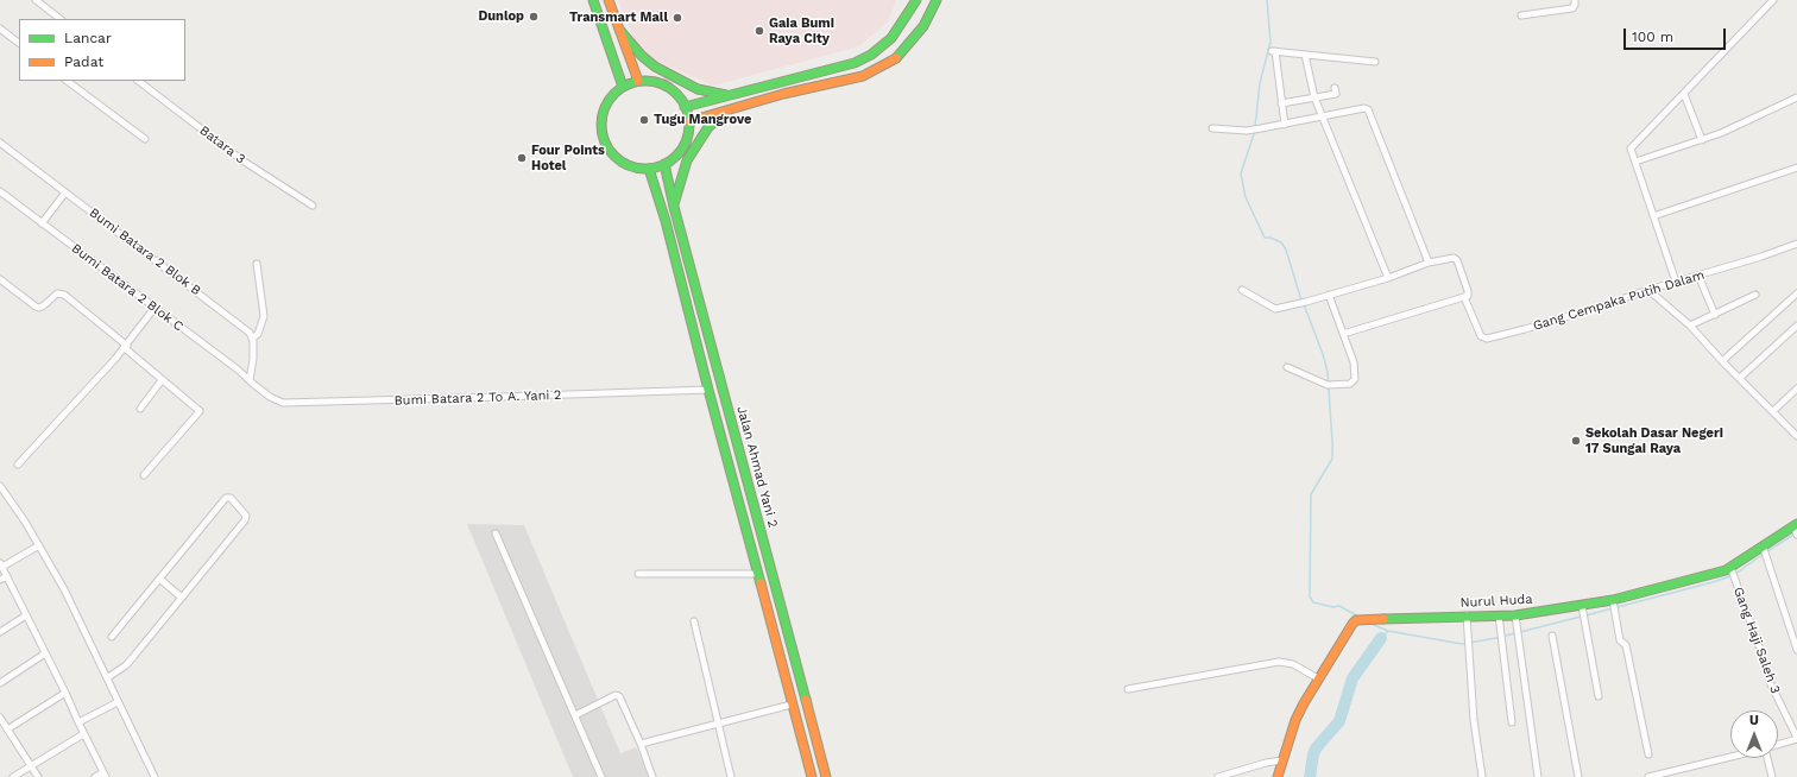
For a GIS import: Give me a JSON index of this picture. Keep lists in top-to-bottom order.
{
  "streets": {
    "main road": ["Jalan Ahmad Yani 2", "Nurul Huda"],
    "street": [
      "Batara 3",
      "Bumi Batara 2 Blok B",
      "Bumi Batara 2 Blok C",
      "Gang Cempaka Putih Dalam",
      "Bumi Batara 2 To A. Yani 2",
      "Gang Haji Saleh 3"
    ]
  },
  "crossings": [
    ["Bumi Batara 2 Blok C", "Bumi Batara 2 To A. Yani 2"],
    ["Bumi Batara 2 To A. Yani 2", "Jalan Ahmad Yani 2"],
    ["Nurul Huda", "Gang Haji Saleh 3"]
  ],
  "places": [
    "Dunlop",
    "Transmart Mall",
    "Gaia Bumi Raya City",
    "Tugu Mangrove",
    "Four Points Hotel",
    "Sekolah Dasar Negeri 17 Sungai Raya"
  ],
  "legend": ["Lancar", "Padat"],
  "scale_bar": "100 m",
  "north": "top"
}
